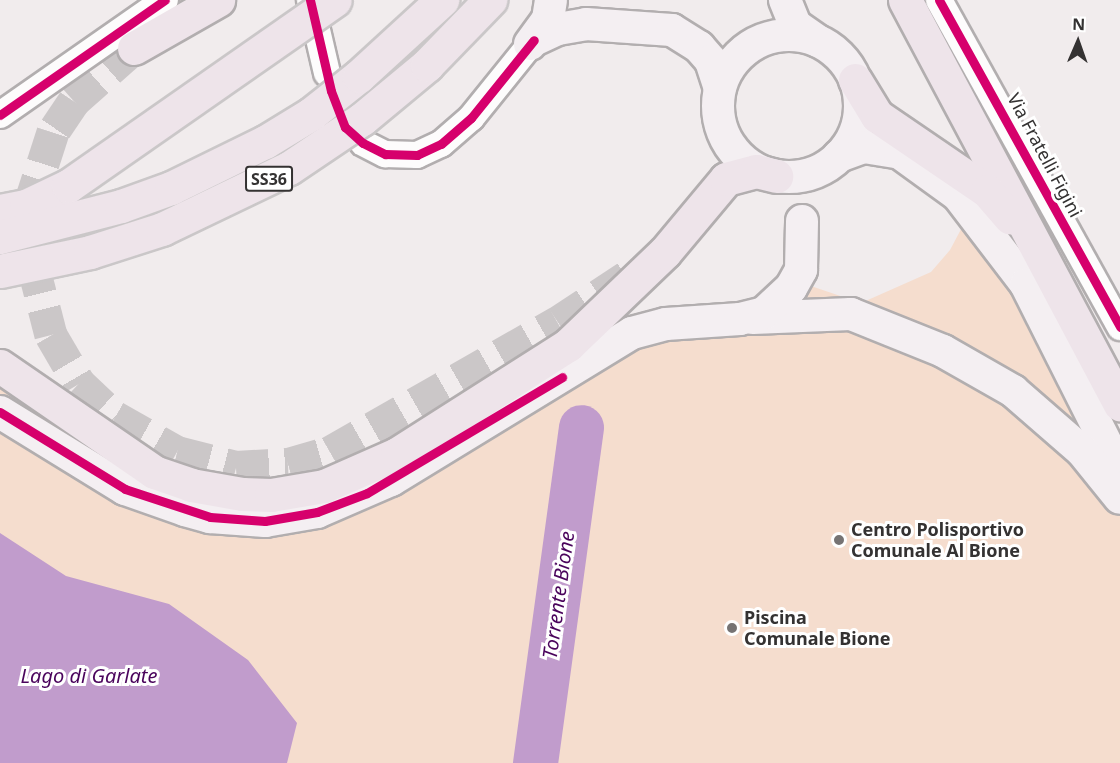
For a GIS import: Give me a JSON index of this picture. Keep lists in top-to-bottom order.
{
  "streets": {
    "highway": ["SS36"],
    "street": ["Via Fratelli Figini"]
  },
  "water": ["Torrente Bione", "Lago di Garlate"],
  "places": ["Centro Polisportivo Comunale Al Bione", "Piscina Comunale Bione"],
  "north": "top"
}
